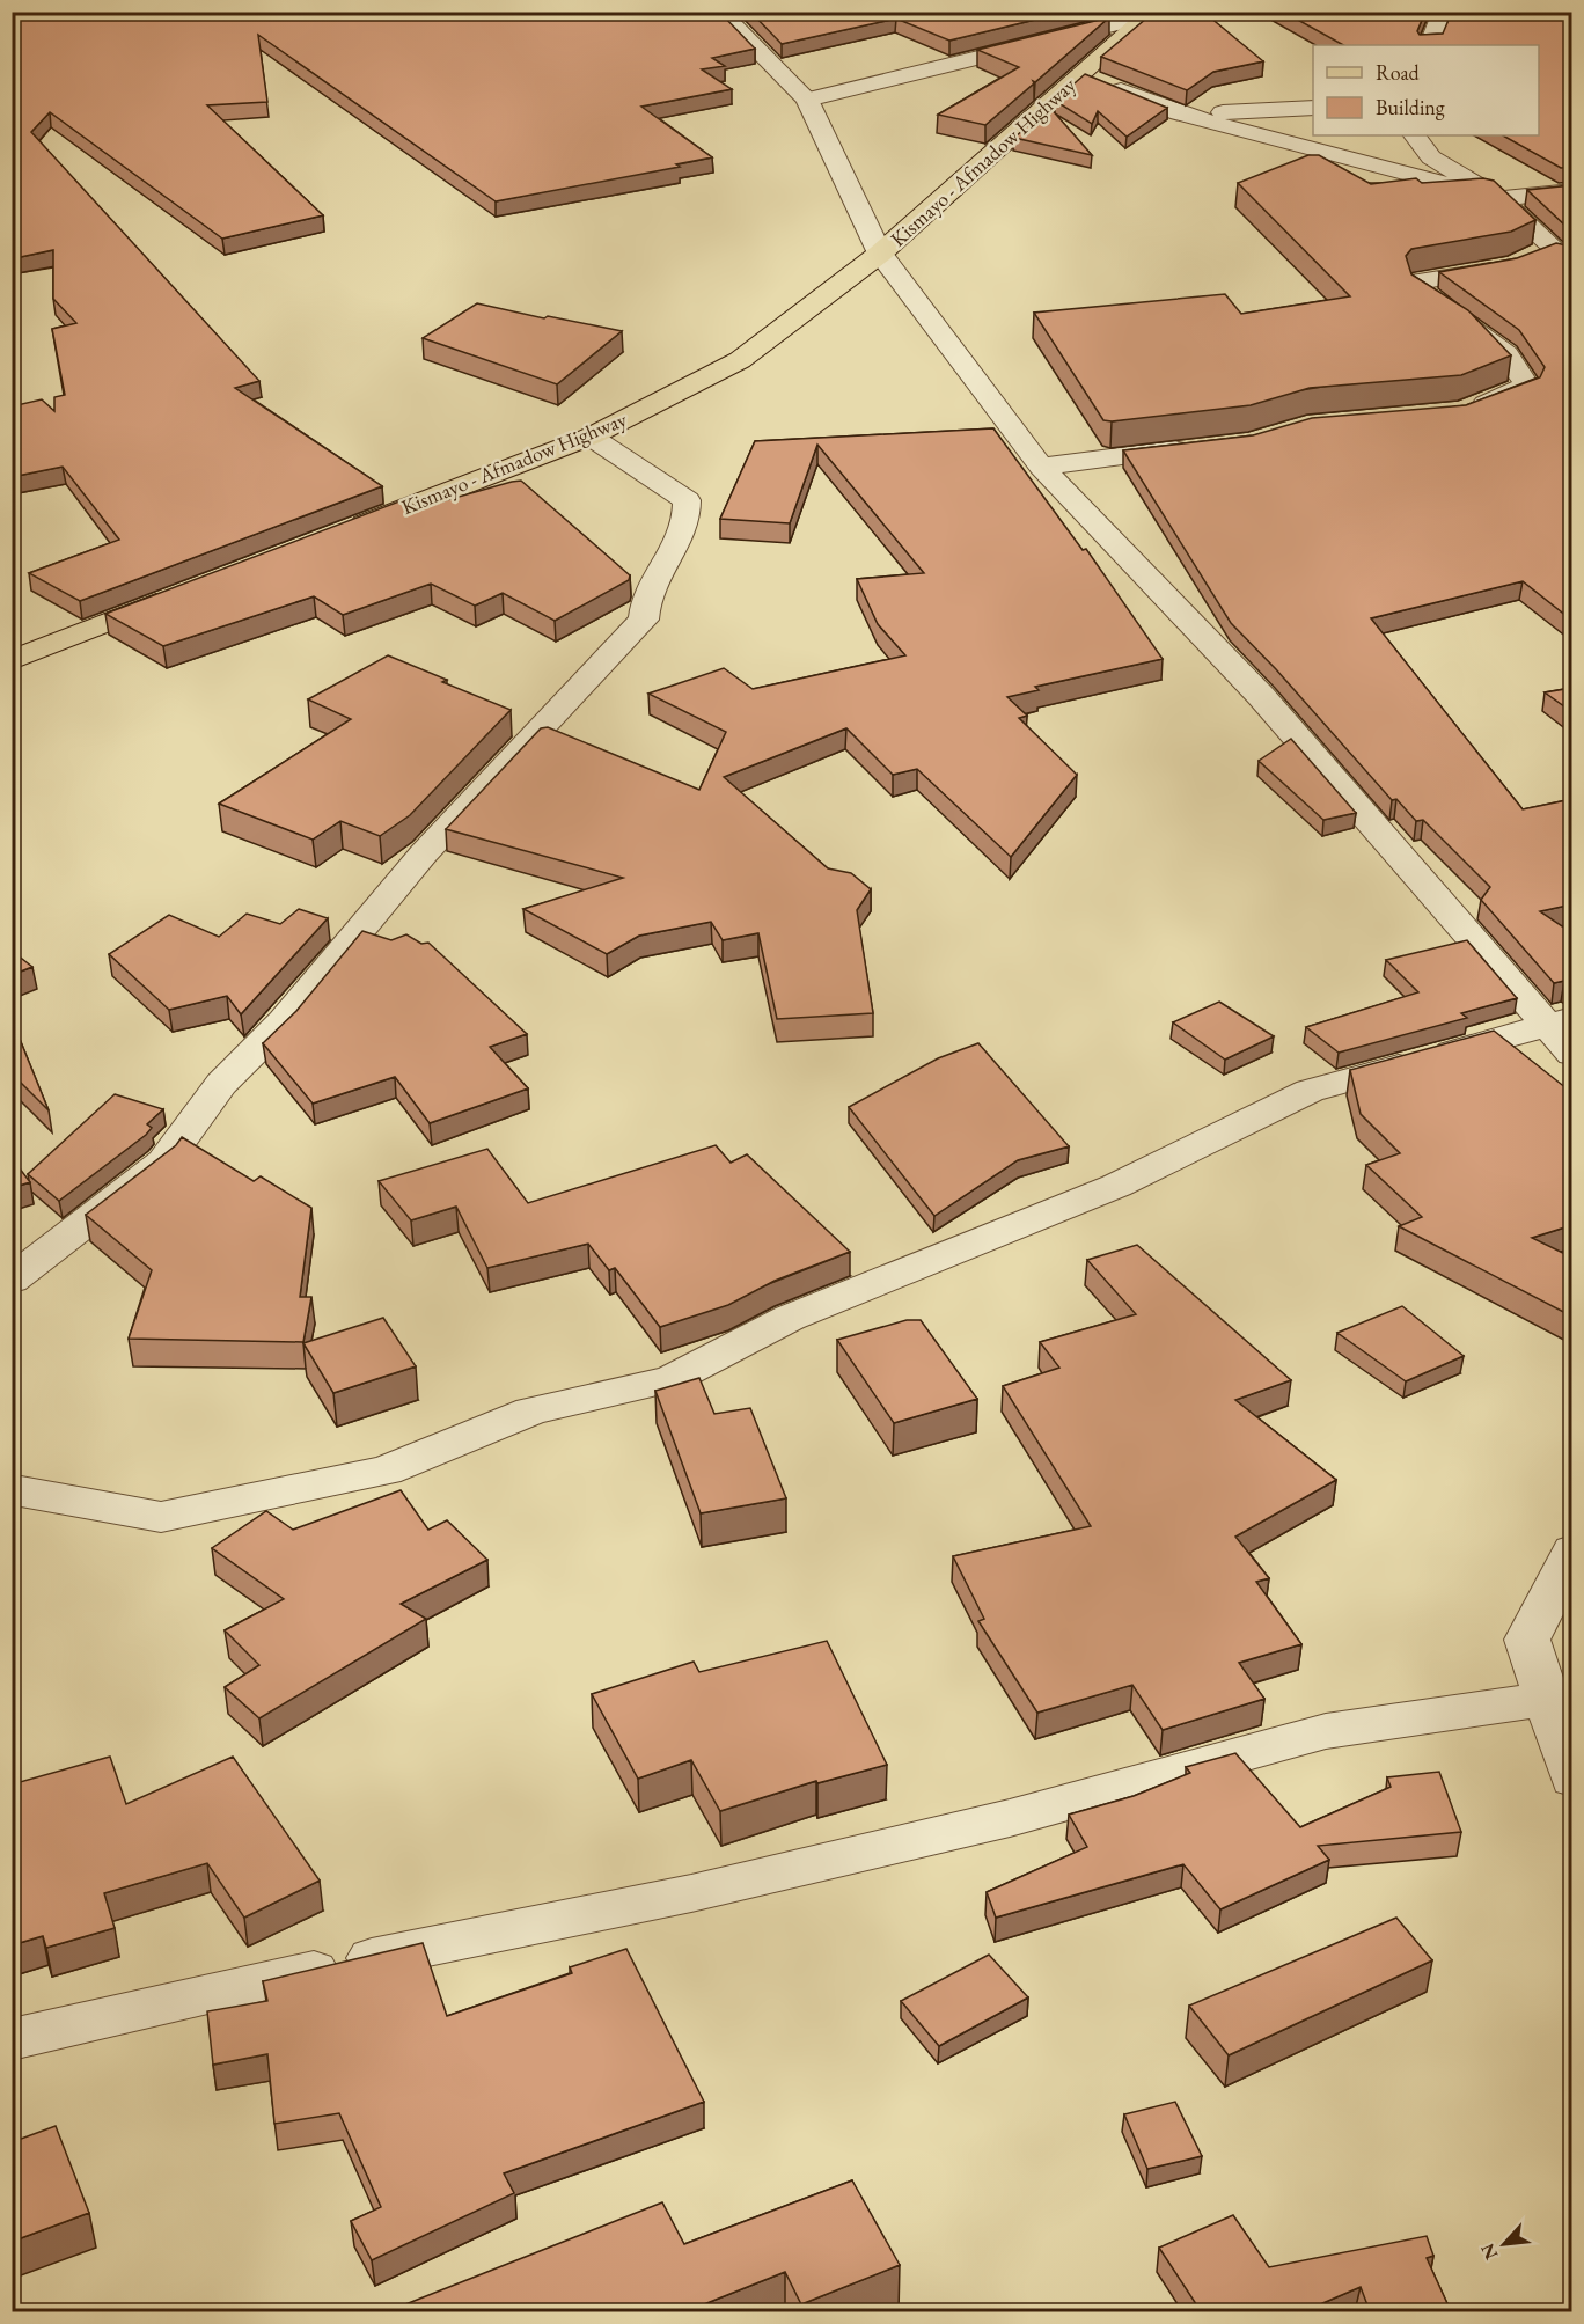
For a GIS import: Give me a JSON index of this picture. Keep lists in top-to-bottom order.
{
  "streets": {
    "main road": ["Kismayo - Afmadow Highway"]
  },
  "legend": ["Road", "Building"],
  "north": "bottom left"
}
